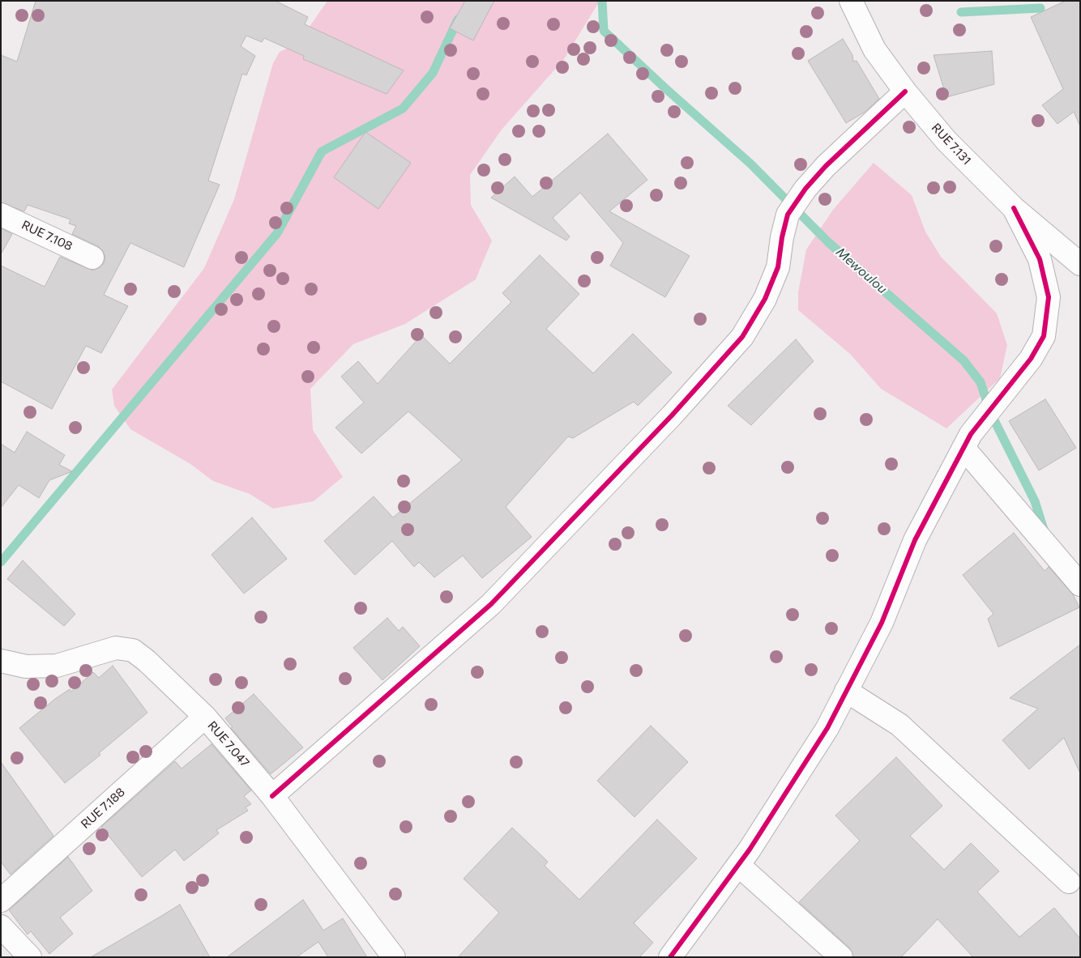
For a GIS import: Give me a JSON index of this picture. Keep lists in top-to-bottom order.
{
  "streets": {
    "street": [
      "RUE 7.131",
      "RUE 7.108",
      "RUE 7.047",
      "RUE 7.188"
    ]
  },
  "crossings": [
    ["RUE 7.047", "RUE 7.188"]
  ],
  "water": ["Mewoulou"]
}
